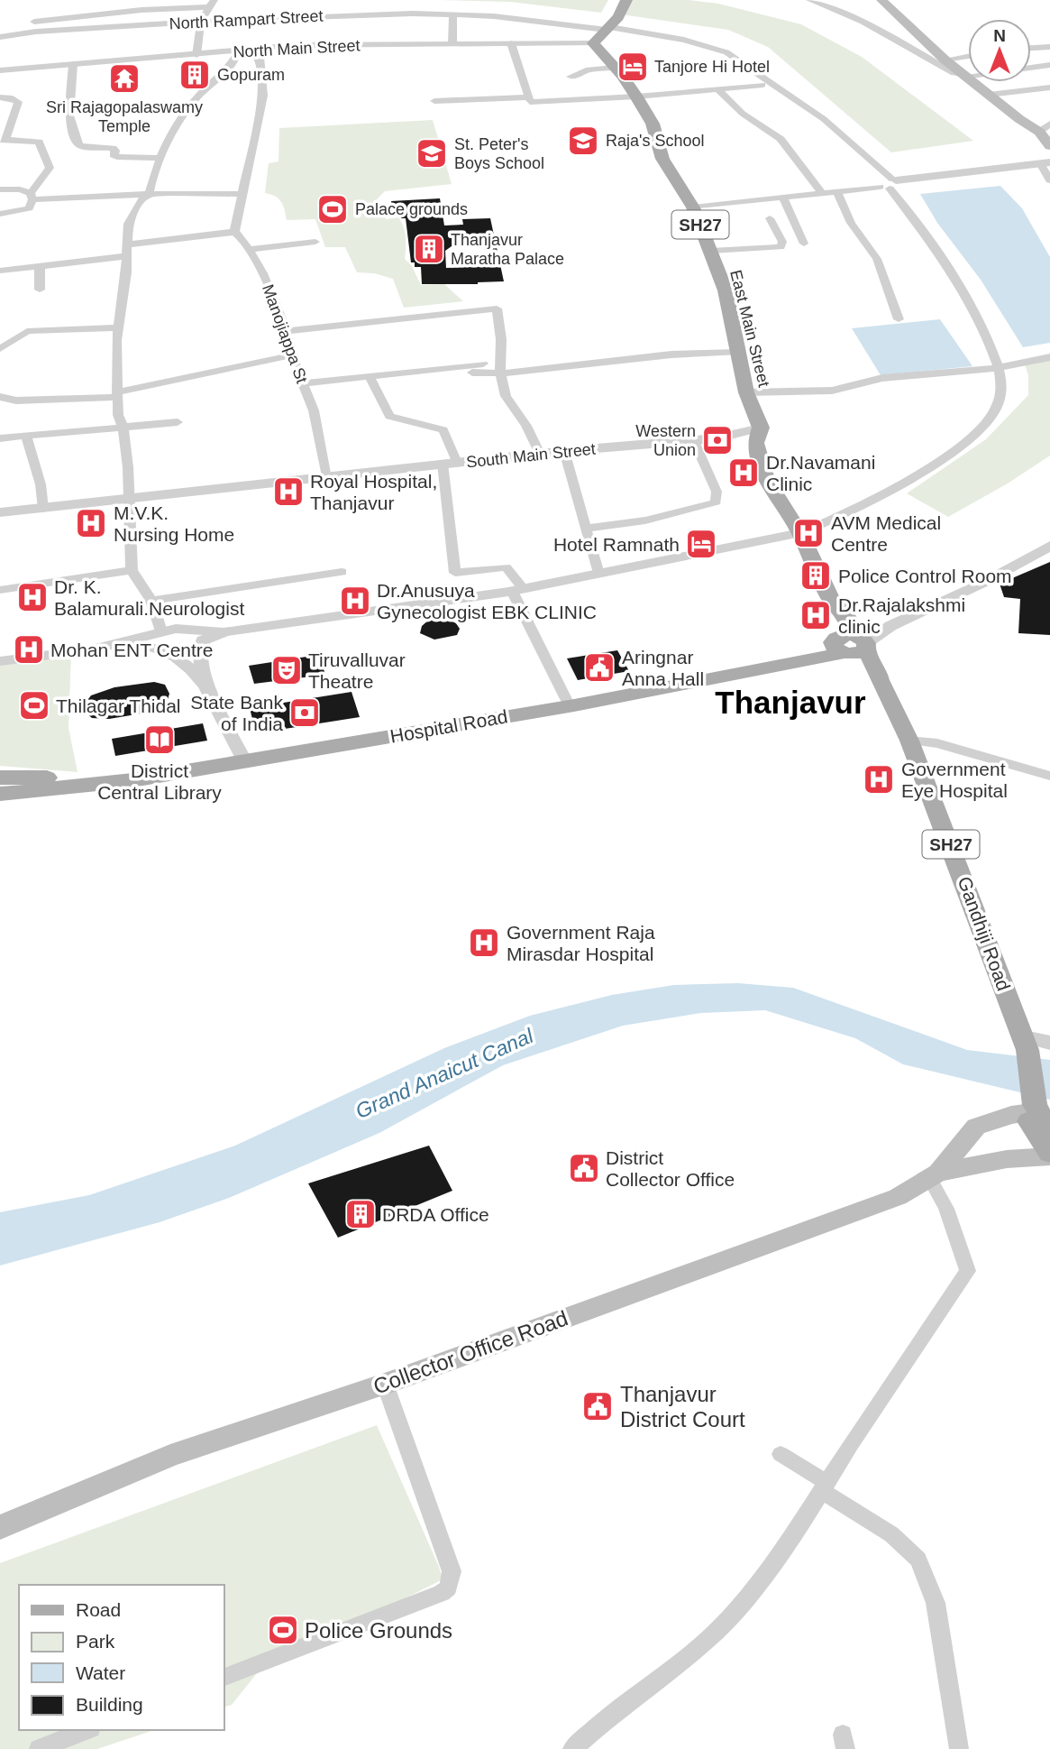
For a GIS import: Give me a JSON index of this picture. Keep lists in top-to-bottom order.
{
  "streets": {
    "main road": [
      "SH27",
      "East Main Street",
      "Hospital Road",
      "Gandhiji Road",
      "Collector Office Road"
    ],
    "street": [
      "North Rampart Street",
      "North Main Street",
      "Manojiappa St",
      "South Main Street"
    ]
  },
  "crossings": [
    ["North Main Street", "East Main Street"],
    ["SH27", "East Main Street"],
    ["SH27", "South Main Street"],
    ["SH27", "Hospital Road"],
    ["SH27", "Gandhiji Road"],
    ["SH27", "Collector Office Road"],
    ["East Main Street", "South Main Street"],
    ["Manojiappa St", "South Main Street"],
    ["Hospital Road", "Gandhiji Road"]
  ],
  "districts": ["Thanjavur"],
  "water": ["Grand Anaicut Canal"],
  "places": {
    "hotel": ["Tanjore Hi Hotel", "Hotel Ramnath"],
    "building": [
      "Gopuram",
      "Thanjavur Maratha Palace",
      "Police Control Room",
      "DRDA Office"
    ],
    "temple": ["Sri Rajagopalaswamy Temple"],
    "school or university": ["Raja's School", "St. Peter's Boys School"],
    "sports": ["Palace grounds", "Thilagar Thidal", "Police Grounds"],
    "bank": ["Western Union", "State Bank of India"],
    "hospital": [
      "Dr.Navamani Clinic",
      "Royal Hospital, Thanjavur",
      "M.V.K. Nursing Home",
      "AVM Medical Centre",
      "Dr. K. Balamurali.Neurologist",
      "Dr.Anusuya Gynecologist EBK CLINIC",
      "Dr.Rajalakshmi clinic",
      "Mohan ENT Centre",
      "Government Eye Hospital",
      "Government Raja Mirasdar Hospital"
    ],
    "public building": ["Aringnar Anna Hall", "District Collector Office", "Thanjavur District Court"],
    "theatre": ["Tiruvalluvar Theatre"],
    "library": ["District Central Library"]
  },
  "legend": [
    "Road",
    "Park",
    "Water",
    "Building"
  ],
  "north": "top"
}
